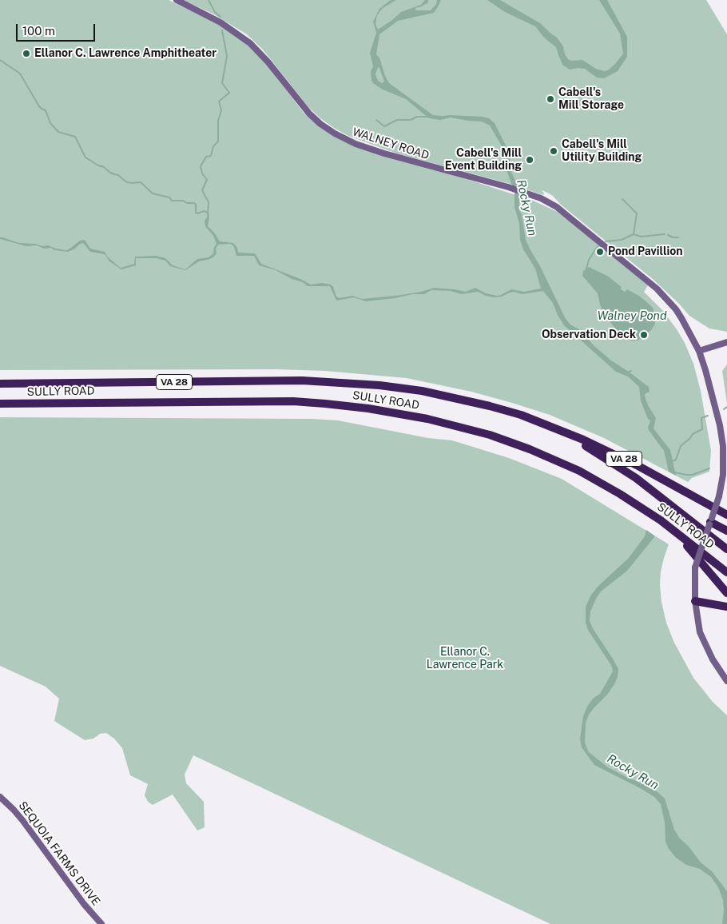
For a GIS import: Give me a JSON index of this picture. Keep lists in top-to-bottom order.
{
  "streets": {
    "highway": ["VA 28", "SULLY ROAD"],
    "main road": ["WALNEY ROAD", "SEQUOIA FARMS DRIVE"]
  },
  "water": ["Rocky Run", "Walney Pond"],
  "parks": ["Ellanor C. Lawrence Park"],
  "places": [
    "Ellanor C. Lawrence Amphitheater",
    "Cabell's Mill Storage",
    "Cabell's Mill Utility Building",
    "Cabell's Mill Event Building",
    "Pond Pavillion",
    "Observation Deck"
  ],
  "scale_bar": "100 m"
}
